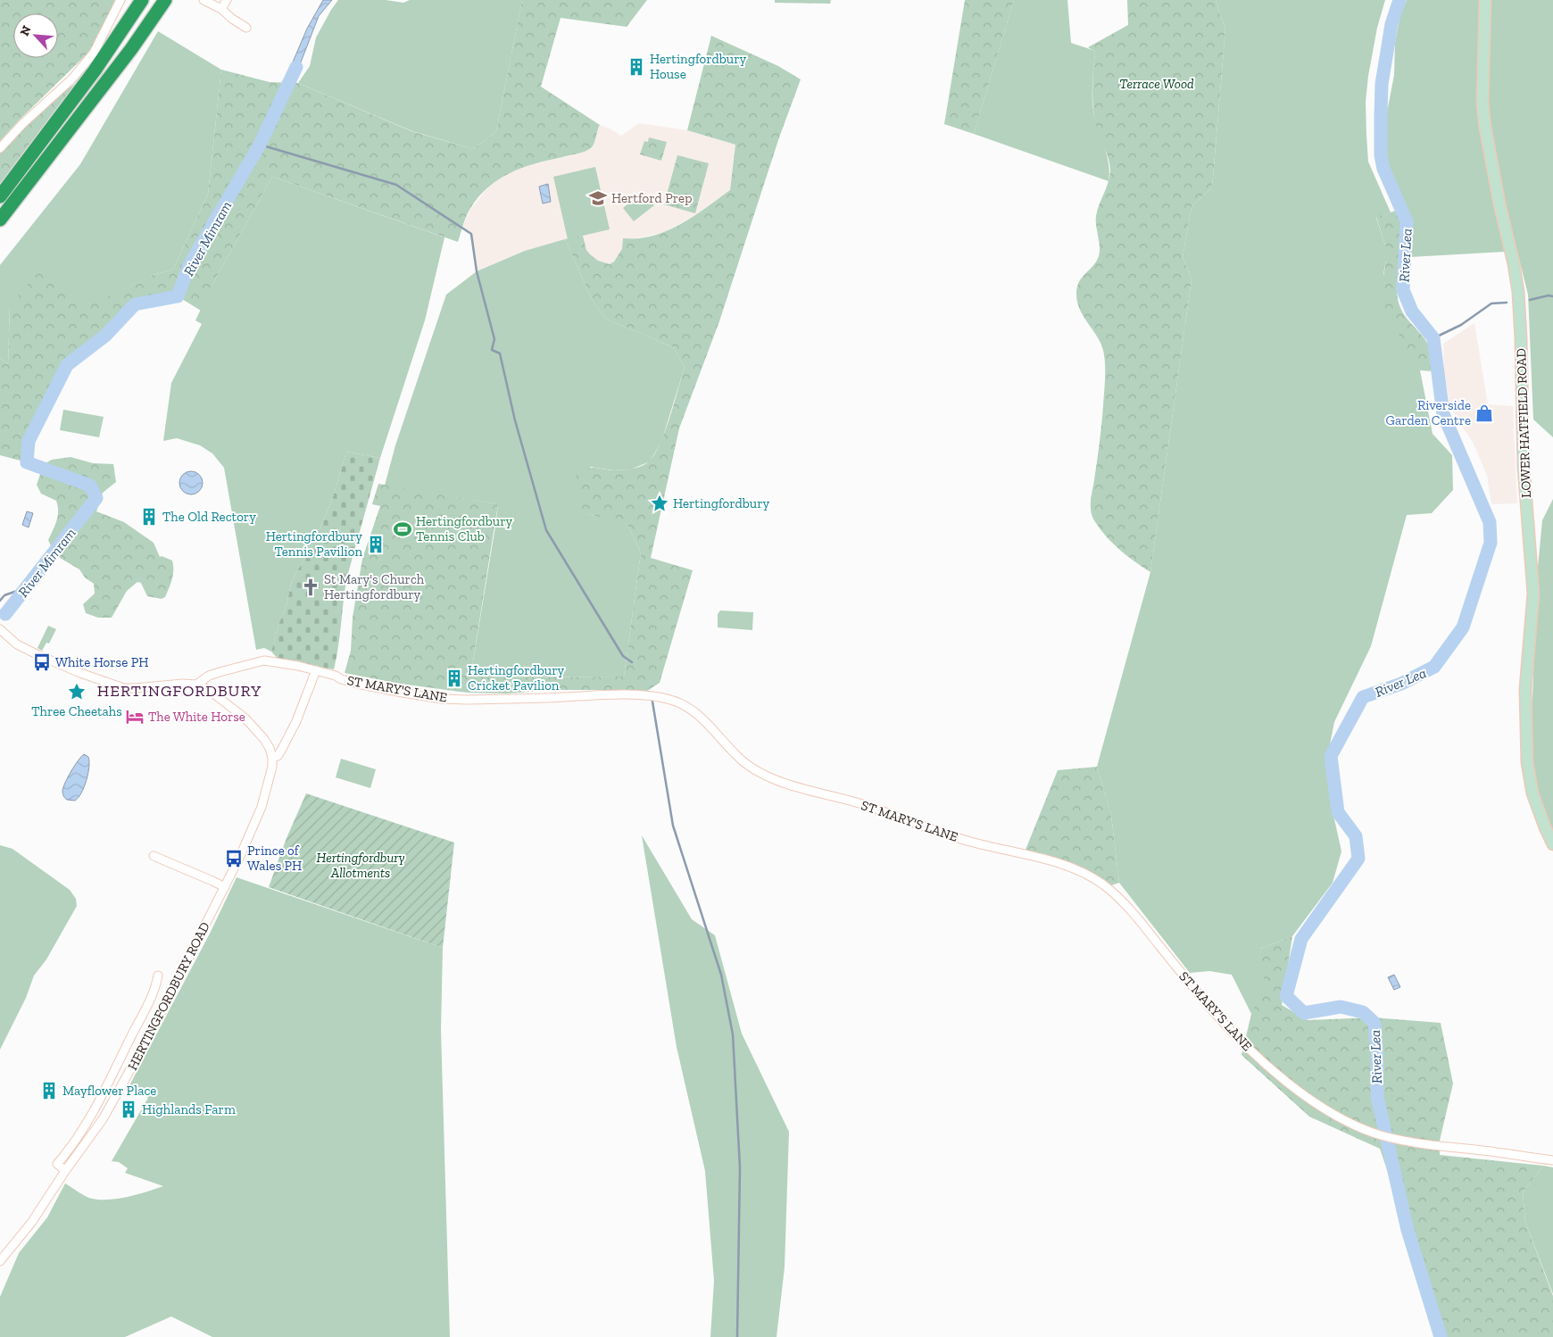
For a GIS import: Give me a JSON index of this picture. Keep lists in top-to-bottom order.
{
  "streets": {
    "main road": ["LOWER HATFIELD ROAD"],
    "street": ["ST MARY'S LANE", "HERTINGFORDBURY ROAD"]
  },
  "crossings": [
    ["ST MARY'S LANE", "HERTINGFORDBURY ROAD"]
  ],
  "districts": ["HERTINGFORDBURY"],
  "water": ["River Mimram", "River Lea"],
  "parks": ["Terrace Wood", "Hertingfordbury Allotments"],
  "places": {
    "building": [
      "Hertingfordbury House",
      "The Old Rectory",
      "Hertingfordbury Tennis Pavilion",
      "Hertingfordbury Cricket Pavilion",
      "Mayflower Place",
      "Highlands Farm"
    ],
    "school or university": ["Hertford Prep"],
    "shop": ["Riverside Garden Centre"],
    "place": ["Hertingfordbury", "Three Cheetahs"],
    "sports": ["Hertingfordbury Tennis Club"],
    "church": ["St Mary's Church Hertingfordbury"],
    "bus stop": ["White Horse PH", "Prince of Wales PH"],
    "hotel": ["The White Horse"]
  },
  "north": "top left"
}
